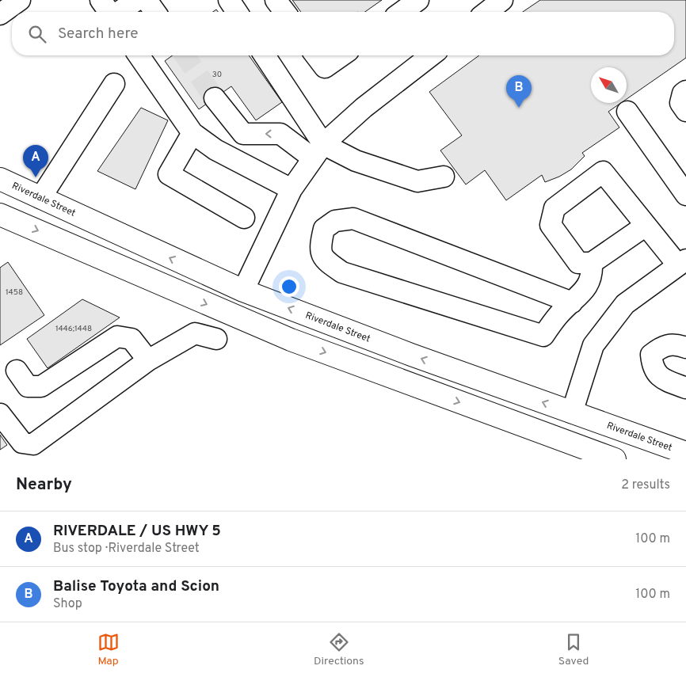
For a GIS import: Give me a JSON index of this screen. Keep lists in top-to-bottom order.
{
  "streets": {
    "main road": ["Riverdale Street"]
  },
  "house_numbers": ["30", "1458", "1446;1448"],
  "north": "top left",
  "page": {
    "search": "Search here",
    "pins": ["B", "A"],
    "heading": ["Nearby", "2 results"],
    "list": [
      {
        "mark": "A",
        "name": "RIVERDALE / US HWY 5",
        "note": "Bus stop · Riverdale Street",
        "value": "100 m"
      },
      {
        "mark": "B",
        "name": "Balise Toyota and Scion",
        "note": "Shop",
        "value": "100 m"
      }
    ],
    "nav": ["Map", "Directions", "Saved"]
  }
}
